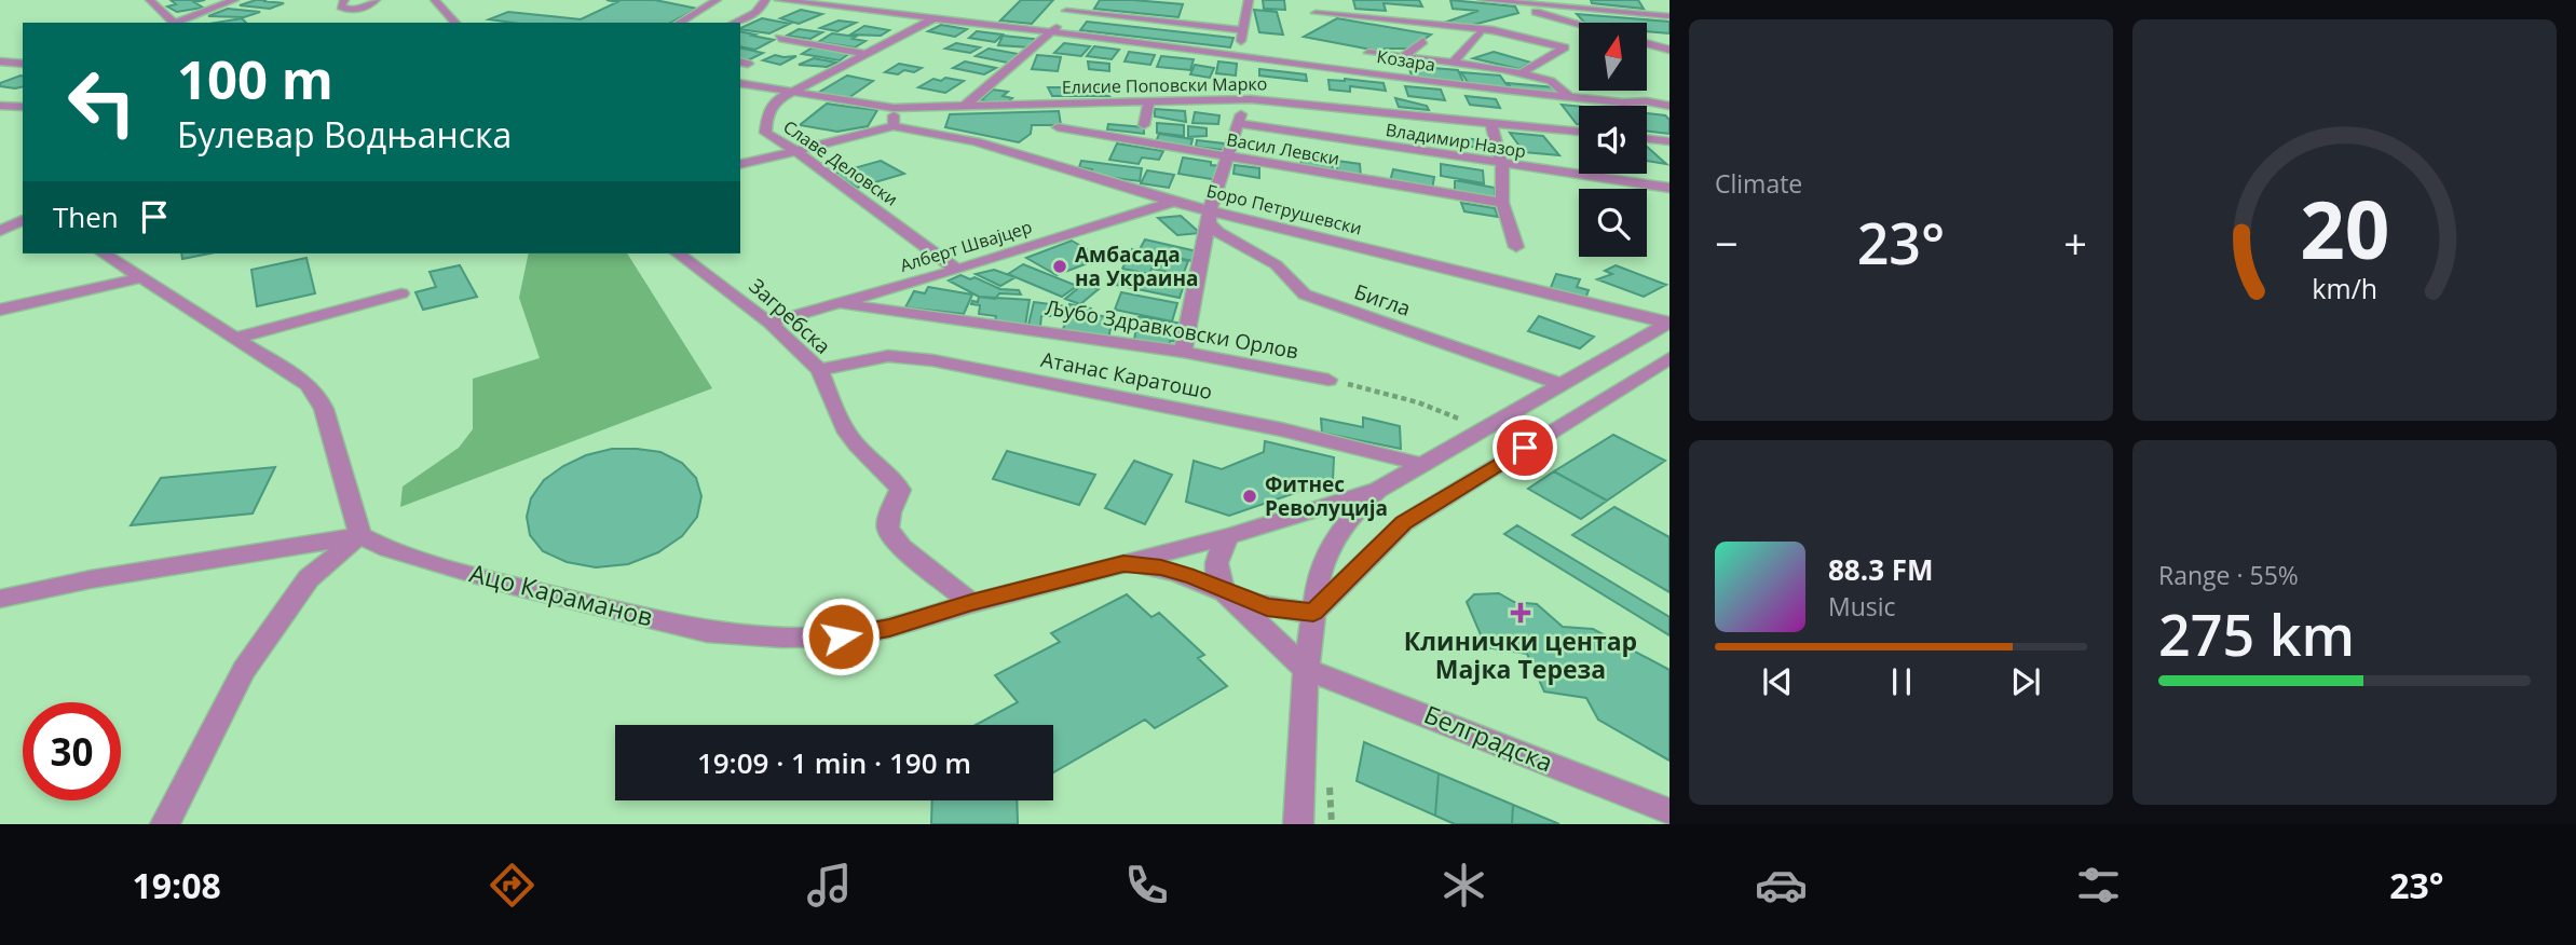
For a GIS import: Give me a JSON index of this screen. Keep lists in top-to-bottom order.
{
  "streets": {
    "street": [
      "Козара",
      "Елисие Поповски Марко",
      "Владимир Назор",
      "Васил Левски",
      "Славе Деловски",
      "Боро Петрушевски",
      "Алберт Швајцер",
      "Бигла",
      "Загребска",
      "Љубо Здравковски Орлов",
      "Атанас Каратошо",
      "Ацо Караманов",
      "Белградска"
    ]
  },
  "crossings": [
    ["Козара", "Славе Деловски"],
    ["Елисие Поповски Марко", "Славе Деловски"],
    ["Славе Деловски", "Алберт Швајцер"],
    ["Боро Петрушевски", "Алберт Швајцер"],
    ["Боро Петрушевски", "Бигла"],
    ["Алберт Швајцер", "Загребска"],
    ["Алберт Швајцер", "Љубо Здравковски Орлов"],
    ["Загребска", "Атанас Каратошо"],
    ["Загребска", "Ацо Караманов"],
    ["Ацо Караманов", "Белградска"]
  ],
  "places": {
    "other": ["Амбасада на Украина", "Фитнес Револуција"],
    "health": ["Клинички центар Мајка Тереза"]
  },
  "north": "top",
  "page": {
    "tile": [
      "Climate",
      ["Range · 55%", "275 km"]
    ],
    "turn": ["100 m", "Булевар Водњанска"],
    "then": "Then",
    "heat": ["−", "23°", "+"],
    "song": ["88.3 FM", "Music"],
    "limit": "30",
    "trip": "19:09 · 1 min · 190 m",
    "tabs": ["19:08", "23°"],
    "gauge": ["20", "km/h"]
  }
}
